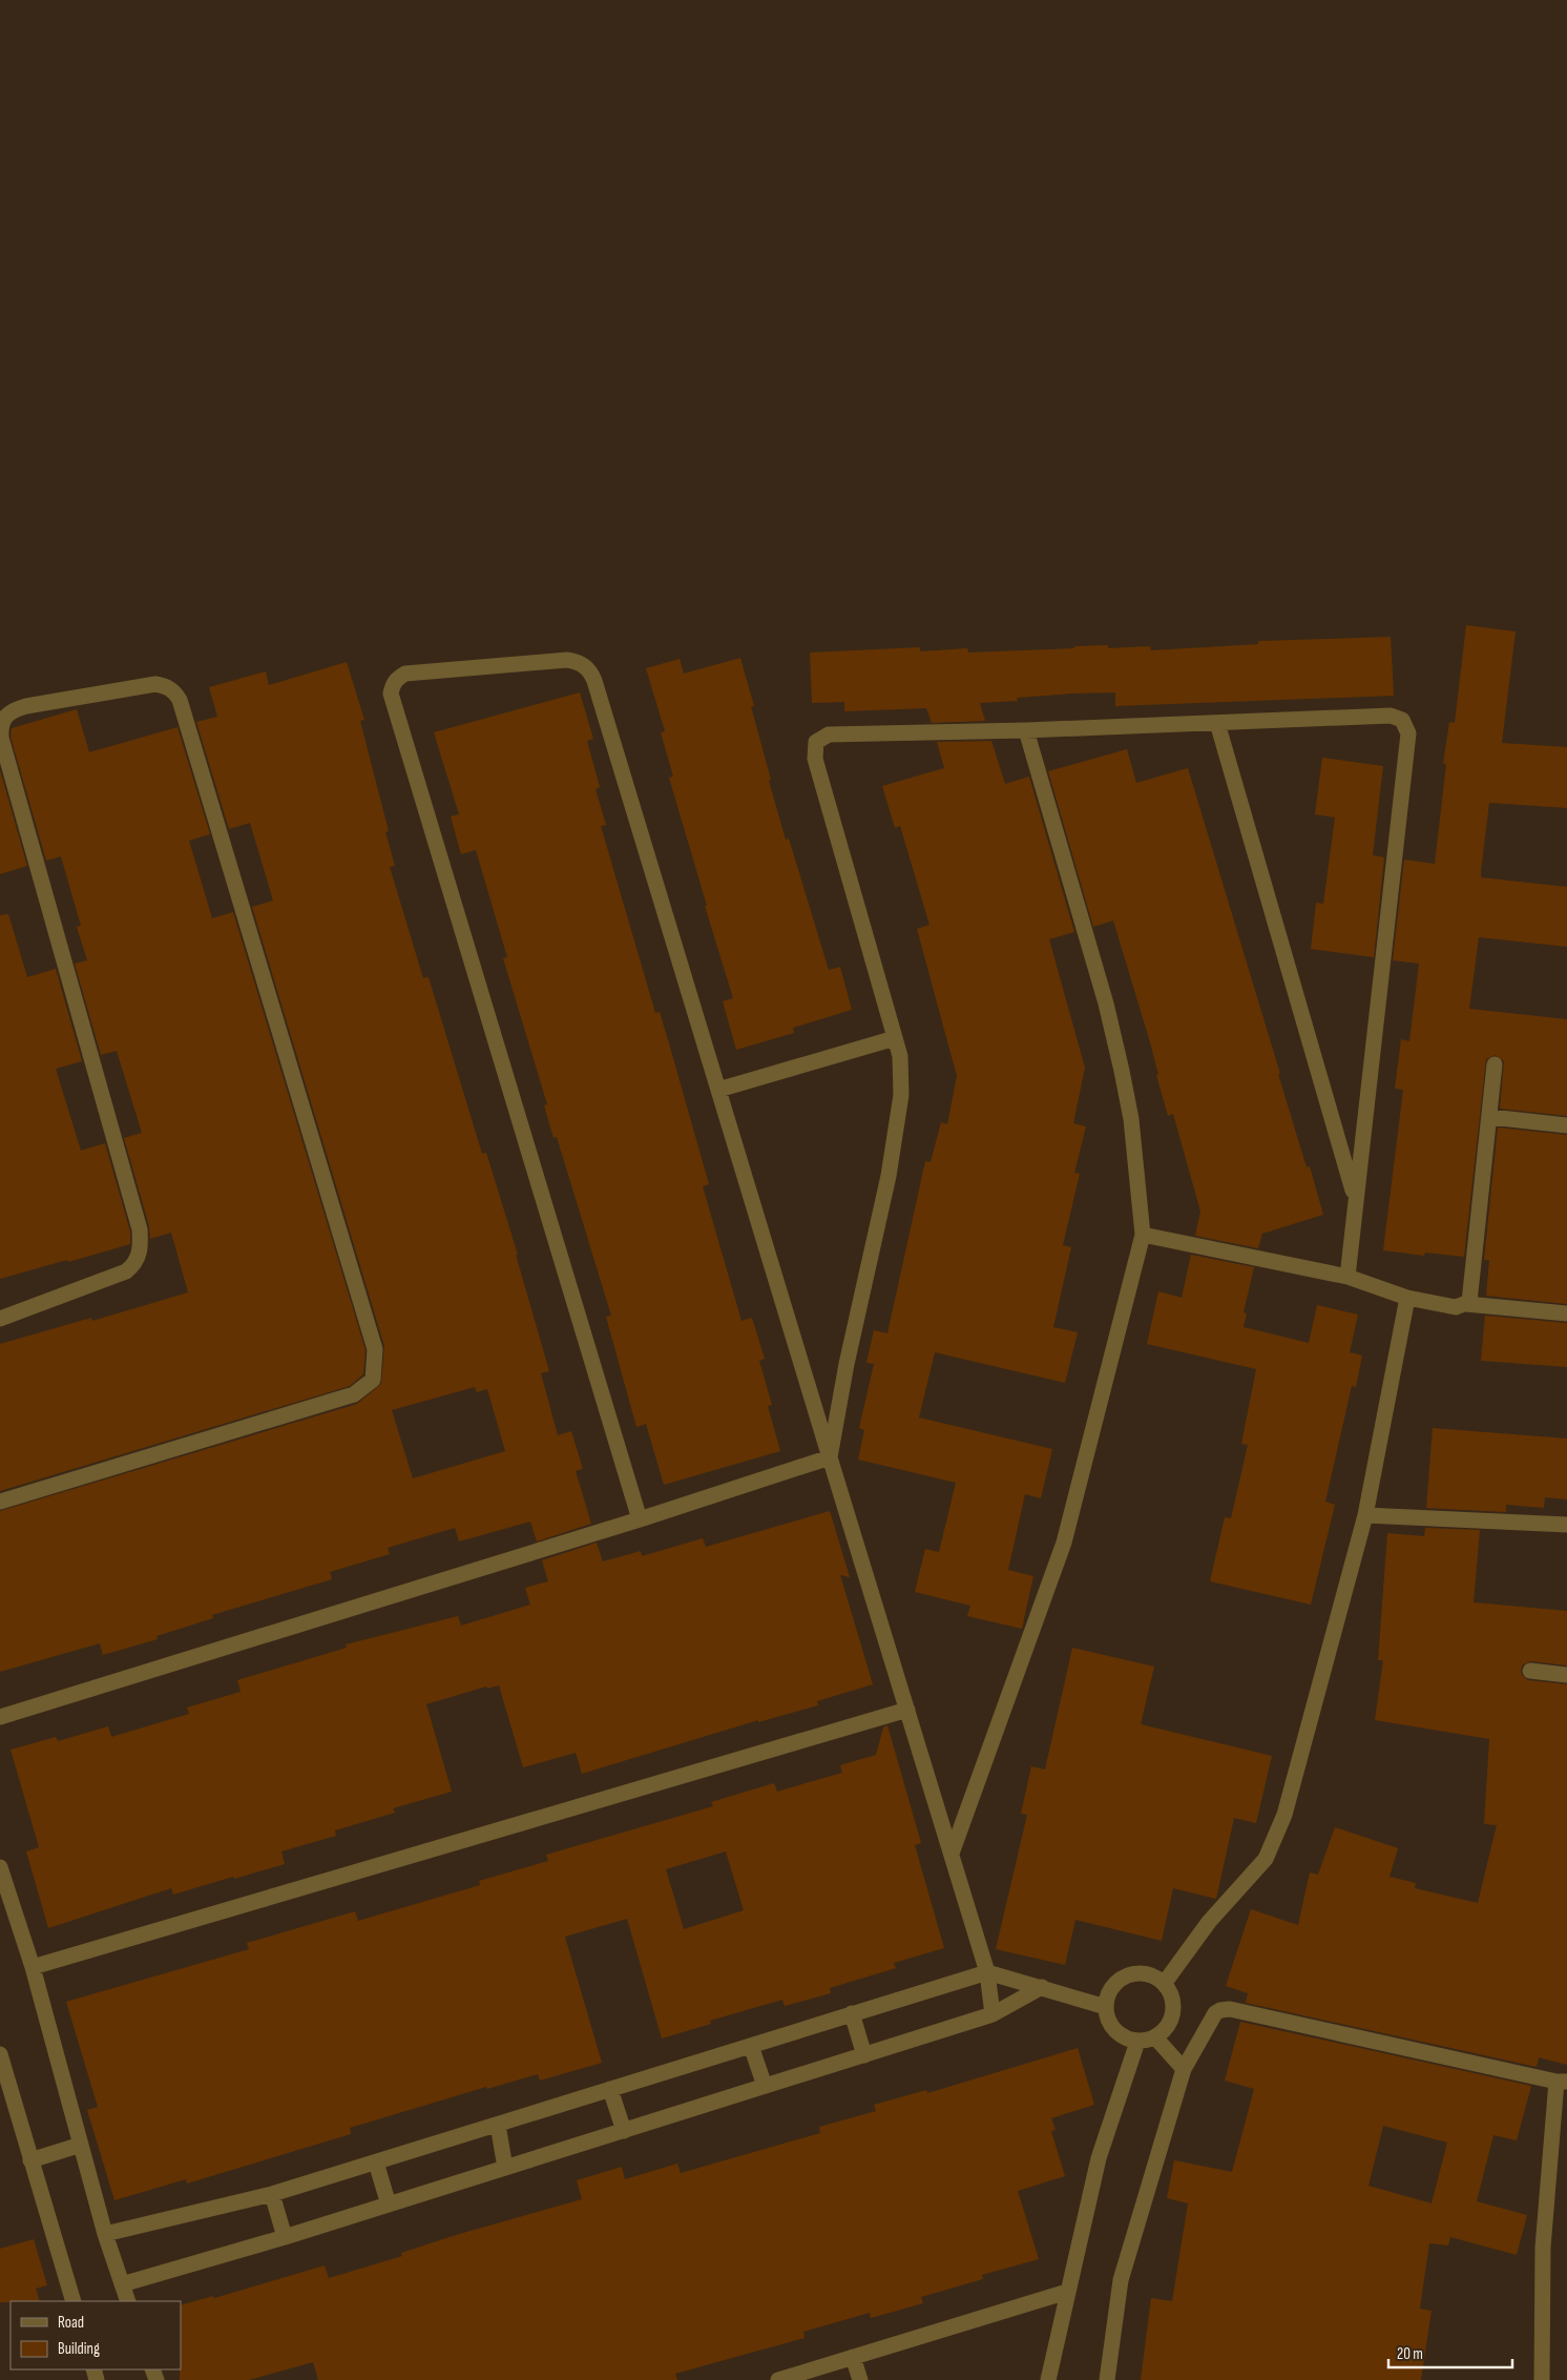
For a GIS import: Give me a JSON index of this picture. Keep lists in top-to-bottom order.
{
  "legend": ["Road", "Building"],
  "scale_bar": "20 m"
}
